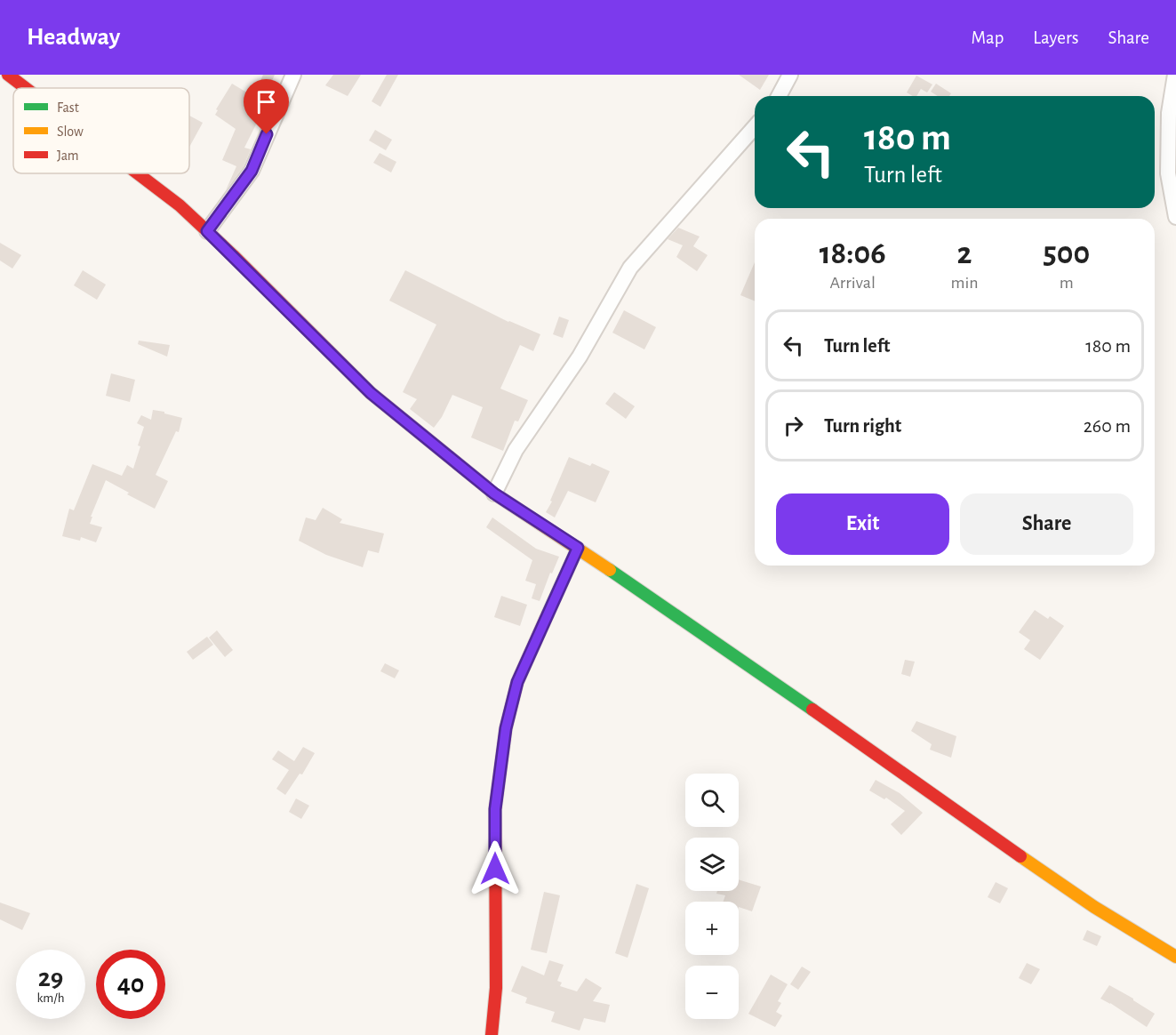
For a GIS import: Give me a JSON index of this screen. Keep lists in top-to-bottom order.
{
  "legend": ["Fast", "Slow", "Jam"],
  "page": {
    "header": "Headway",
    "nav": ["Map", "Layers", "Share"],
    "turn": ["180 m", "Turn left"],
    "eta": [
      "18:06",
      "Arrival",
      "2",
      "min",
      "500",
      "m"
    ],
    "list": [
      {
        "name": "Turn left",
        "value": "180 m"
      },
      {
        "name": "Turn right",
        "value": "260 m"
      }
    ],
    "buttons": ["Exit", "Share"],
    "map_buttons": ["+", "−"],
    "speed": "29 km/h",
    "limit": "40"
  }
}
